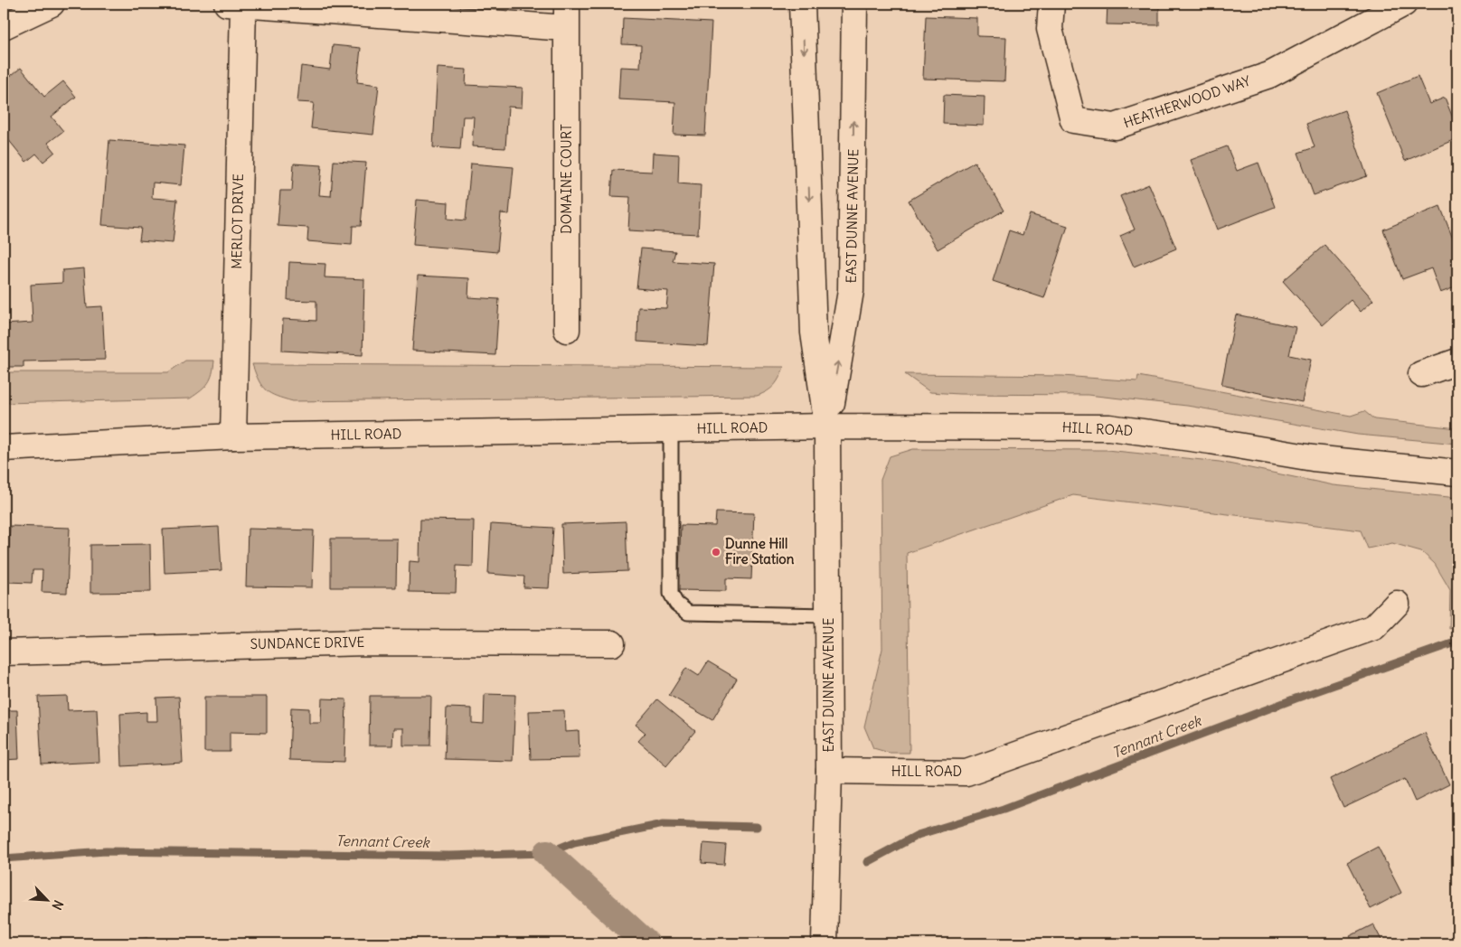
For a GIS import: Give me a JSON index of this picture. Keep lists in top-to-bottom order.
{
  "streets": {
    "street": [
      "HEATHERWOOD WAY",
      "DOMAINE COURT",
      "EAST DUNNE AVENUE",
      "MERLOT DRIVE",
      "HILL ROAD",
      "SUNDANCE DRIVE"
    ]
  },
  "crossings": [
    ["EAST DUNNE AVENUE", "HILL ROAD"],
    ["MERLOT DRIVE", "HILL ROAD"]
  ],
  "water": ["Tennant Creek"],
  "places": ["Dunne Hill Fire Station"],
  "north": "bottom right"
}
